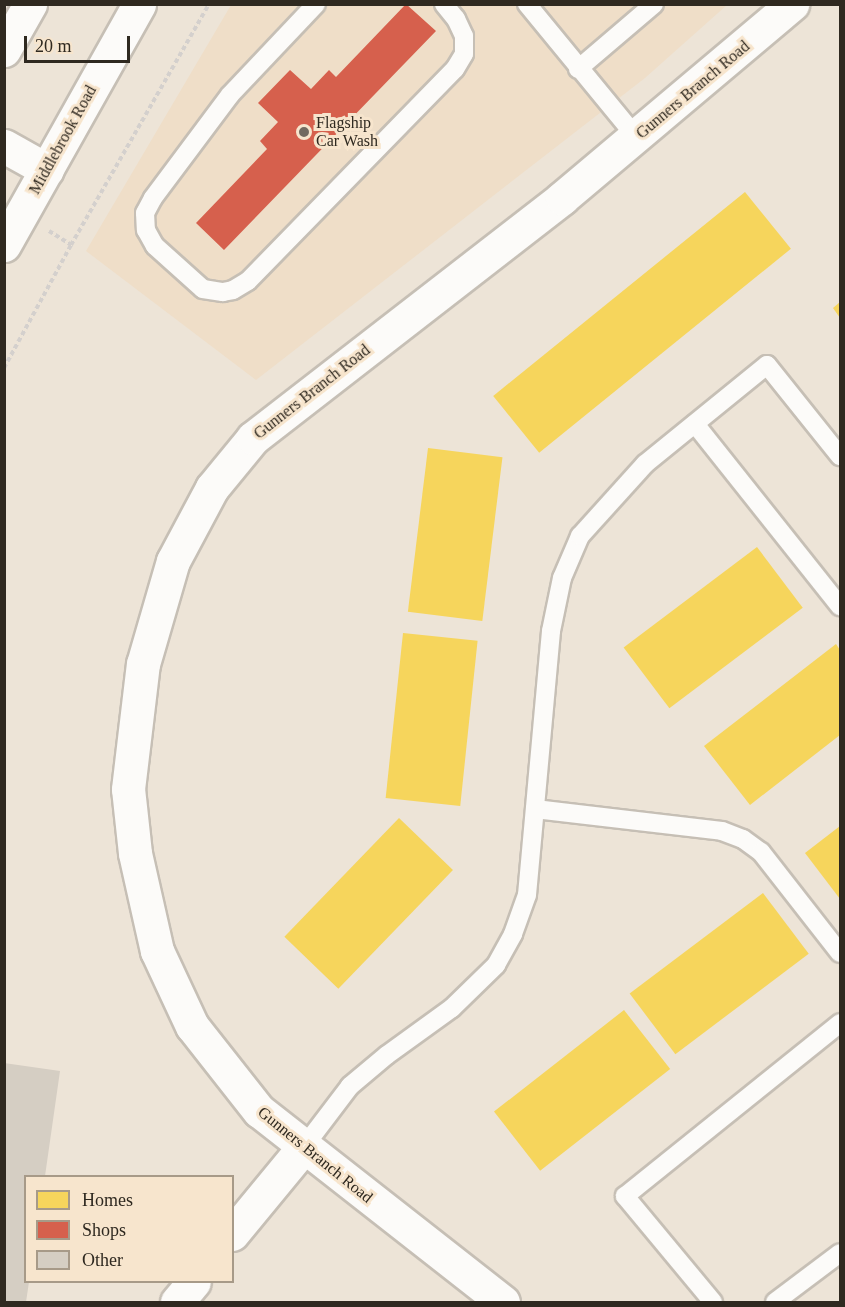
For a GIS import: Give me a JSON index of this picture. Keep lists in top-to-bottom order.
{
  "streets": {
    "street": ["Gunners Branch Road", "Middlebrook Road"]
  },
  "places": ["Flagship Car Wash"],
  "legend": ["Homes", "Shops", "Other"],
  "scale_bar": "20 m"
}
